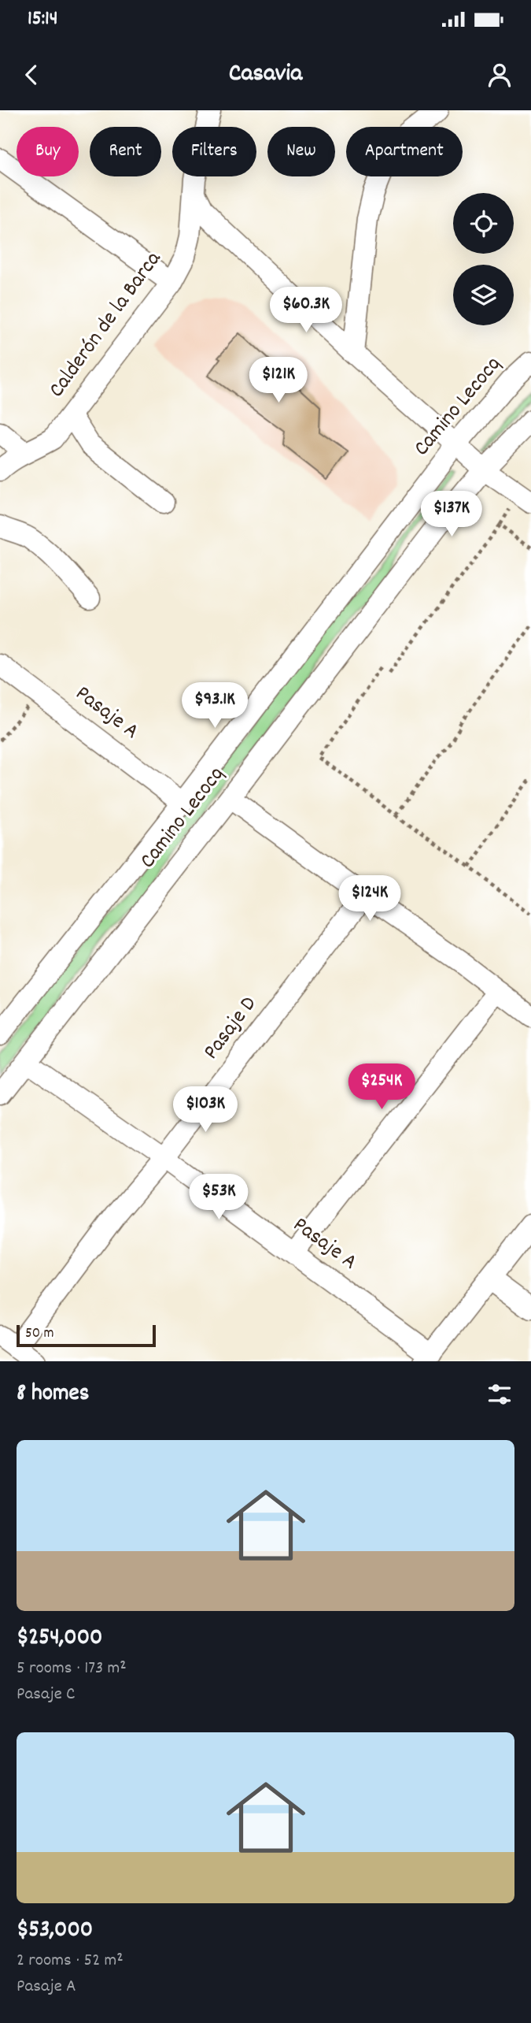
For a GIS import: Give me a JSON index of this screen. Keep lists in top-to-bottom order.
{
  "streets": {
    "street": [
      "Calderón de la Barca",
      "Camino Lecocq",
      "Pasaje A",
      "Pasaje D"
    ]
  },
  "crossings": [
    ["Camino Lecocq", "Pasaje A"],
    ["Pasaje A", "Pasaje D"]
  ],
  "scale_bar": "50 m",
  "page": {
    "status": "15:14",
    "header": "Casavia",
    "chip": [
      "Buy",
      "Rent",
      "Filters",
      "New",
      "Apartment"
    ],
    "price": [
      "$60.3K",
      "$121K",
      "$137K",
      "$93.1K",
      "$124K",
      "$254K",
      "$103K",
      "$53K"
    ],
    "scale": "50 m",
    "heading": "8 homes",
    "list": [
      {
        "name": "$254,000",
        "note": "5 rooms · 173 m² · Pasaje C"
      },
      {
        "name": "$53,000",
        "note": "2 rooms · 52 m² · Pasaje A"
      }
    ]
  }
}
